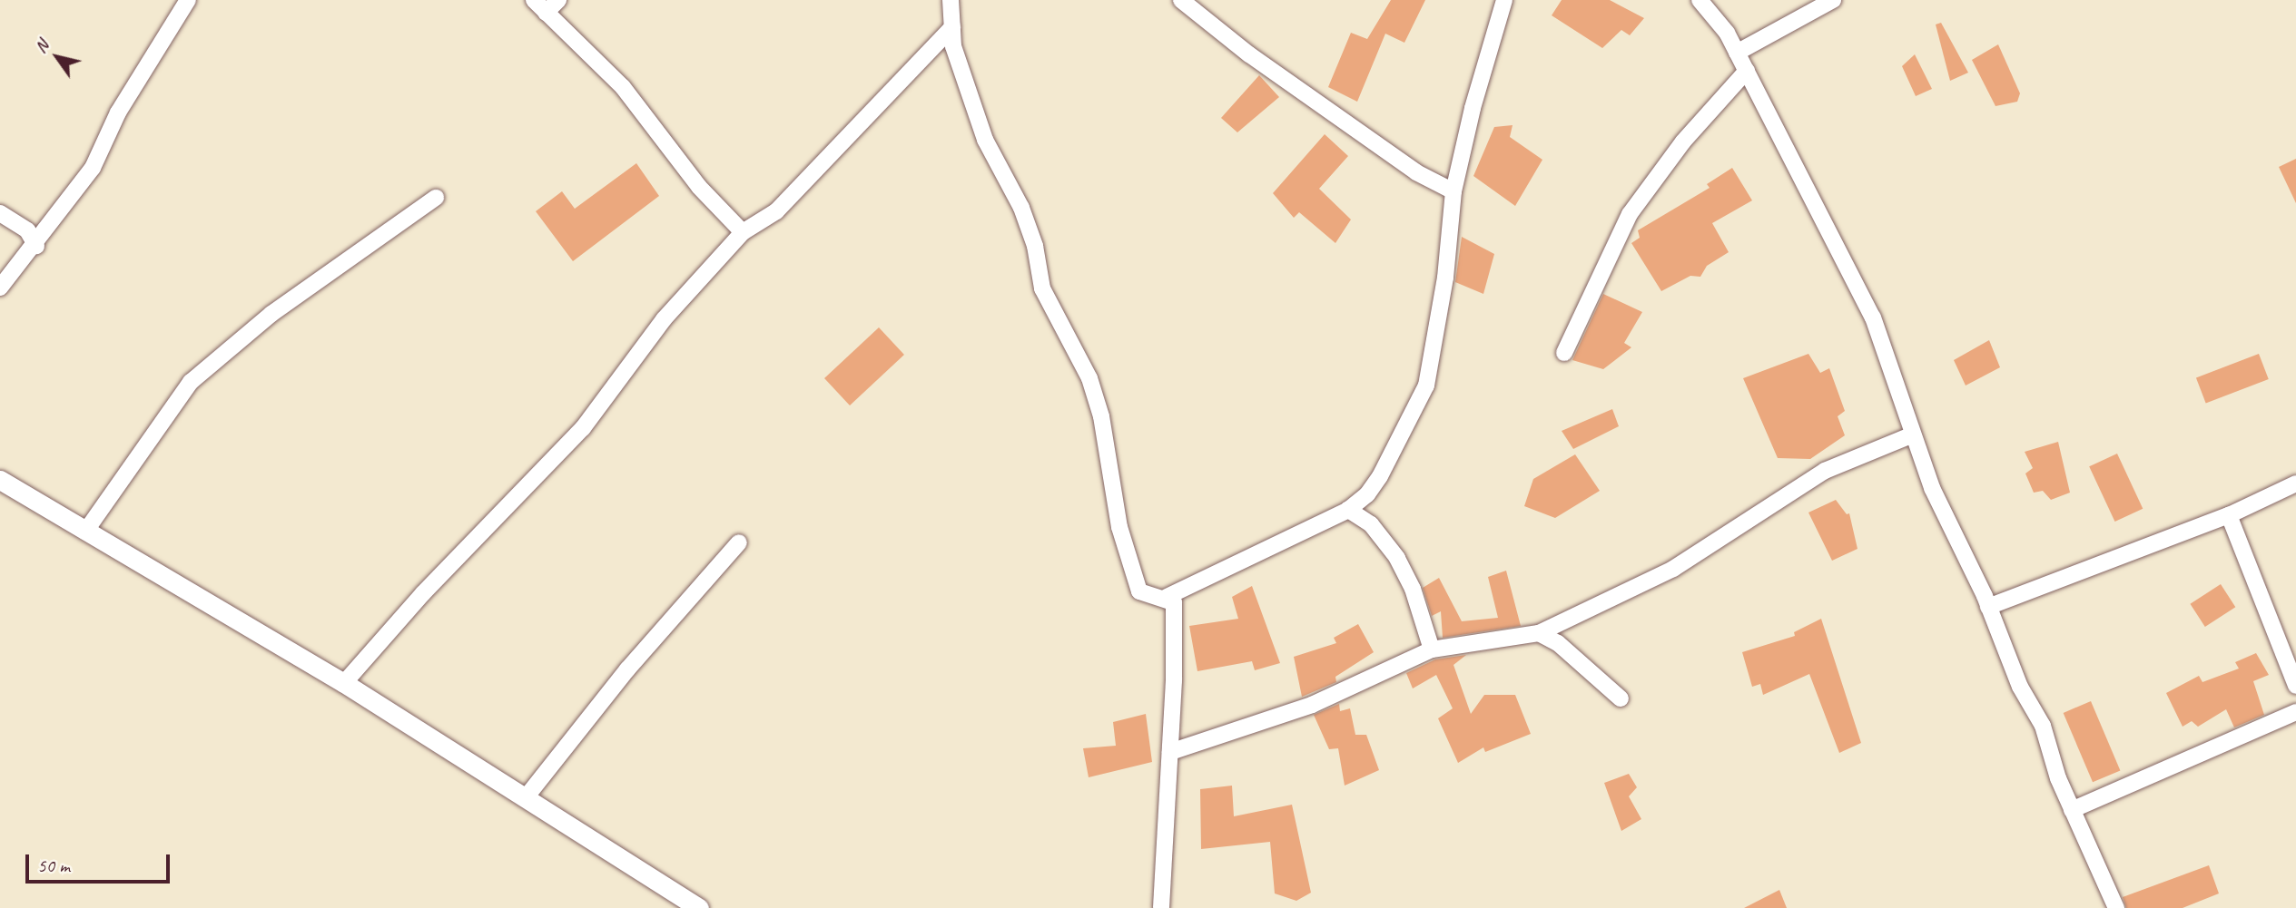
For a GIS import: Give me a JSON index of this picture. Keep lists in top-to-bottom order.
{
  "scale_bar": "50 m",
  "north": "top left"
}
